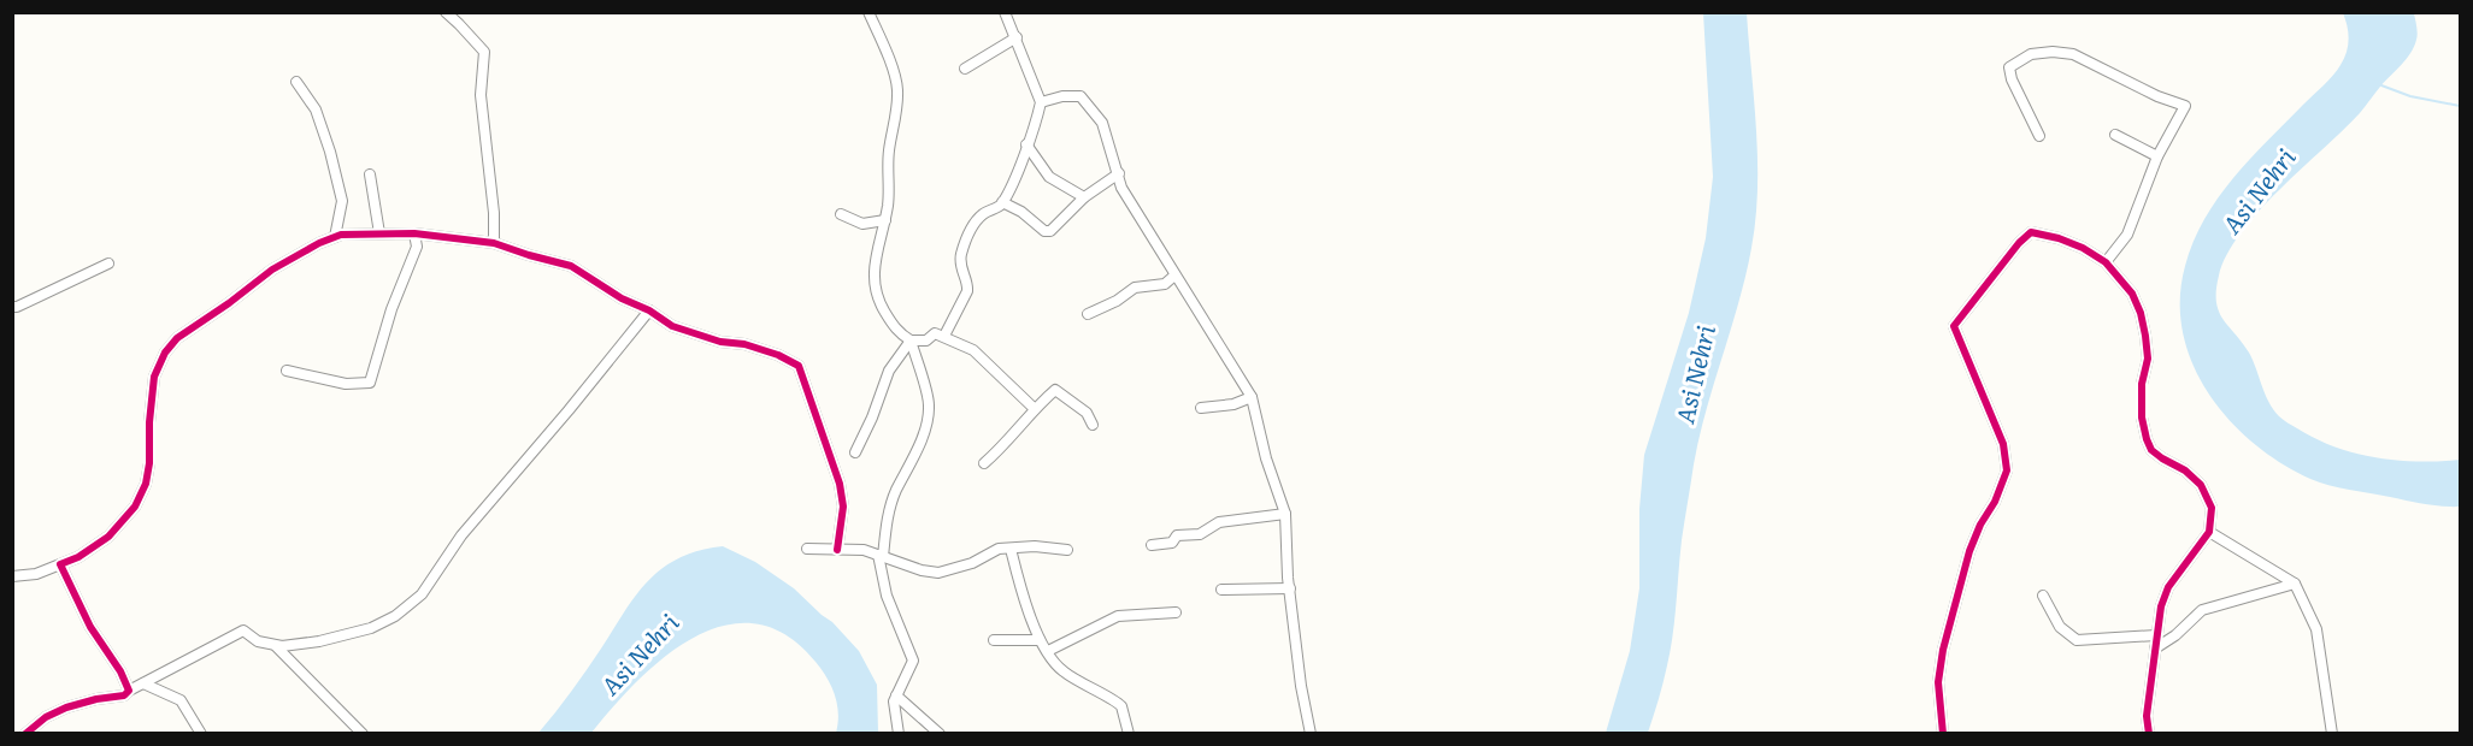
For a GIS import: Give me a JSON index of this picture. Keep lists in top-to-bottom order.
{
  "water": ["Asi Nehri"]
}
